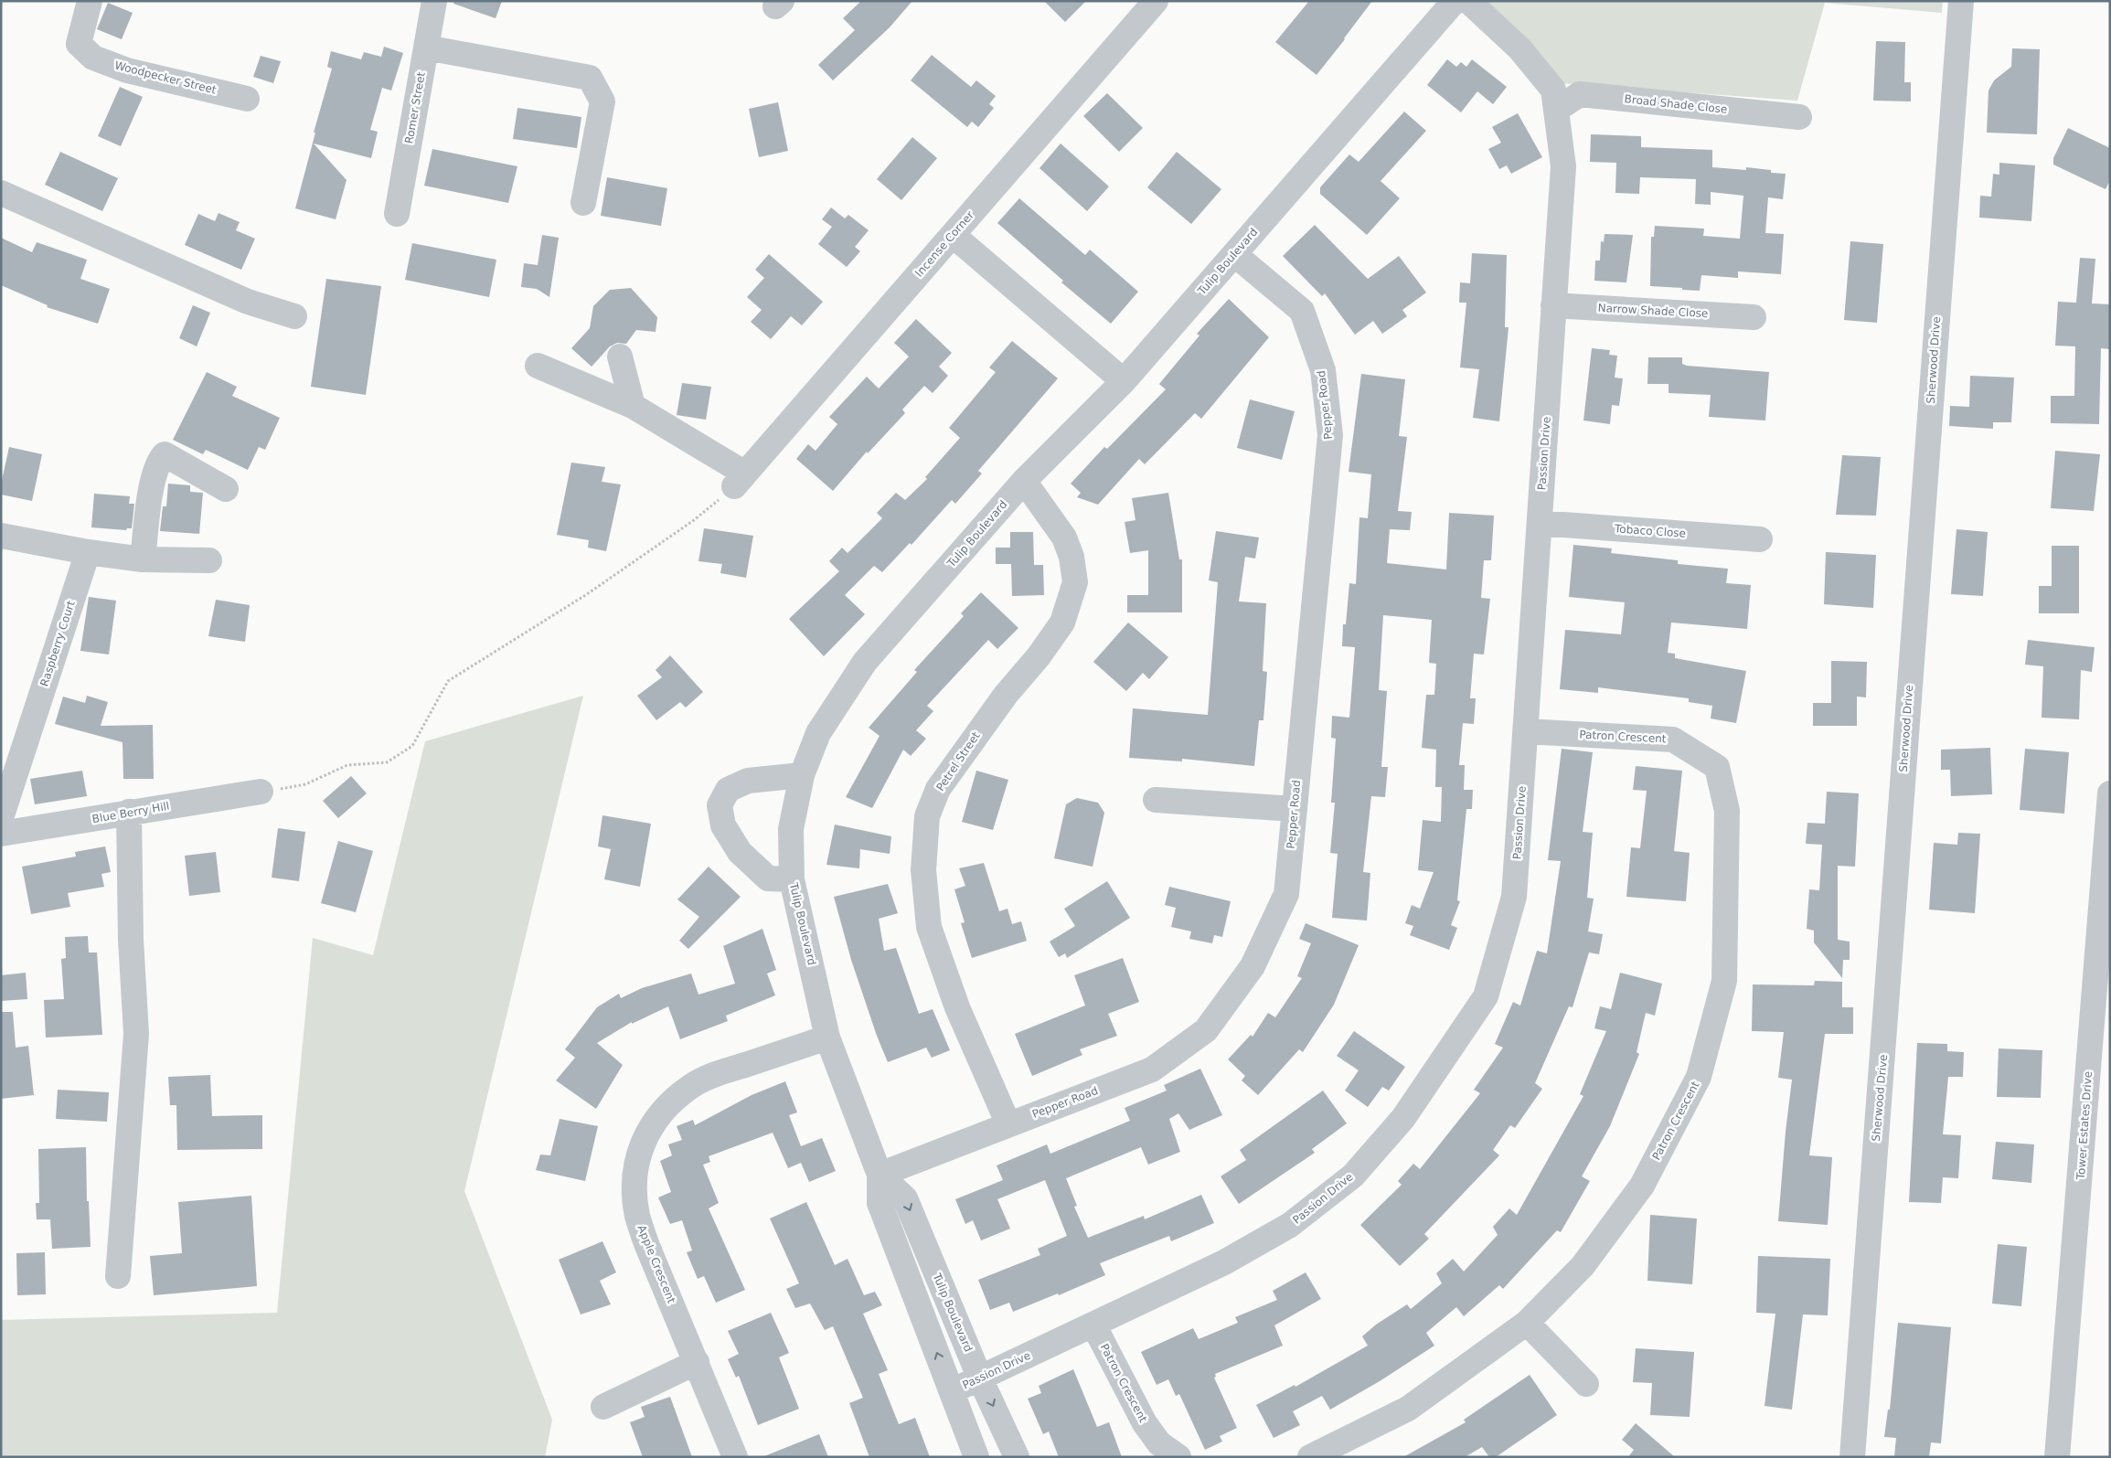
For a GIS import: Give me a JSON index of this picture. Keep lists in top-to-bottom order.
{
  "streets": {
    "street": [
      "Woodpecker Street",
      "Broad Shade Close",
      "Romer Street",
      "Incense Corner",
      "Tulip Boulevard",
      "Narrow Shade Close",
      "Sherwood Drive",
      "Pepper Road",
      "Passion Drive",
      "Tobaco Close",
      "Raspberry Court",
      "Patron Crescent",
      "Petrel Street",
      "Blue Berry Hill",
      "Tower Estates Drive",
      "Apple Crescent"
    ]
  },
  "crossings": [
    ["Broad Shade Close", "Passion Drive"],
    ["Tulip Boulevard", "Pepper Road"],
    ["Tulip Boulevard", "Passion Drive"],
    ["Tulip Boulevard", "Petrel Street"],
    ["Tulip Boulevard", "Apple Crescent"],
    ["Narrow Shade Close", "Passion Drive"],
    ["Pepper Road", "Petrel Street"],
    ["Passion Drive", "Tobaco Close"],
    ["Passion Drive", "Patron Crescent"]
  ]
}
